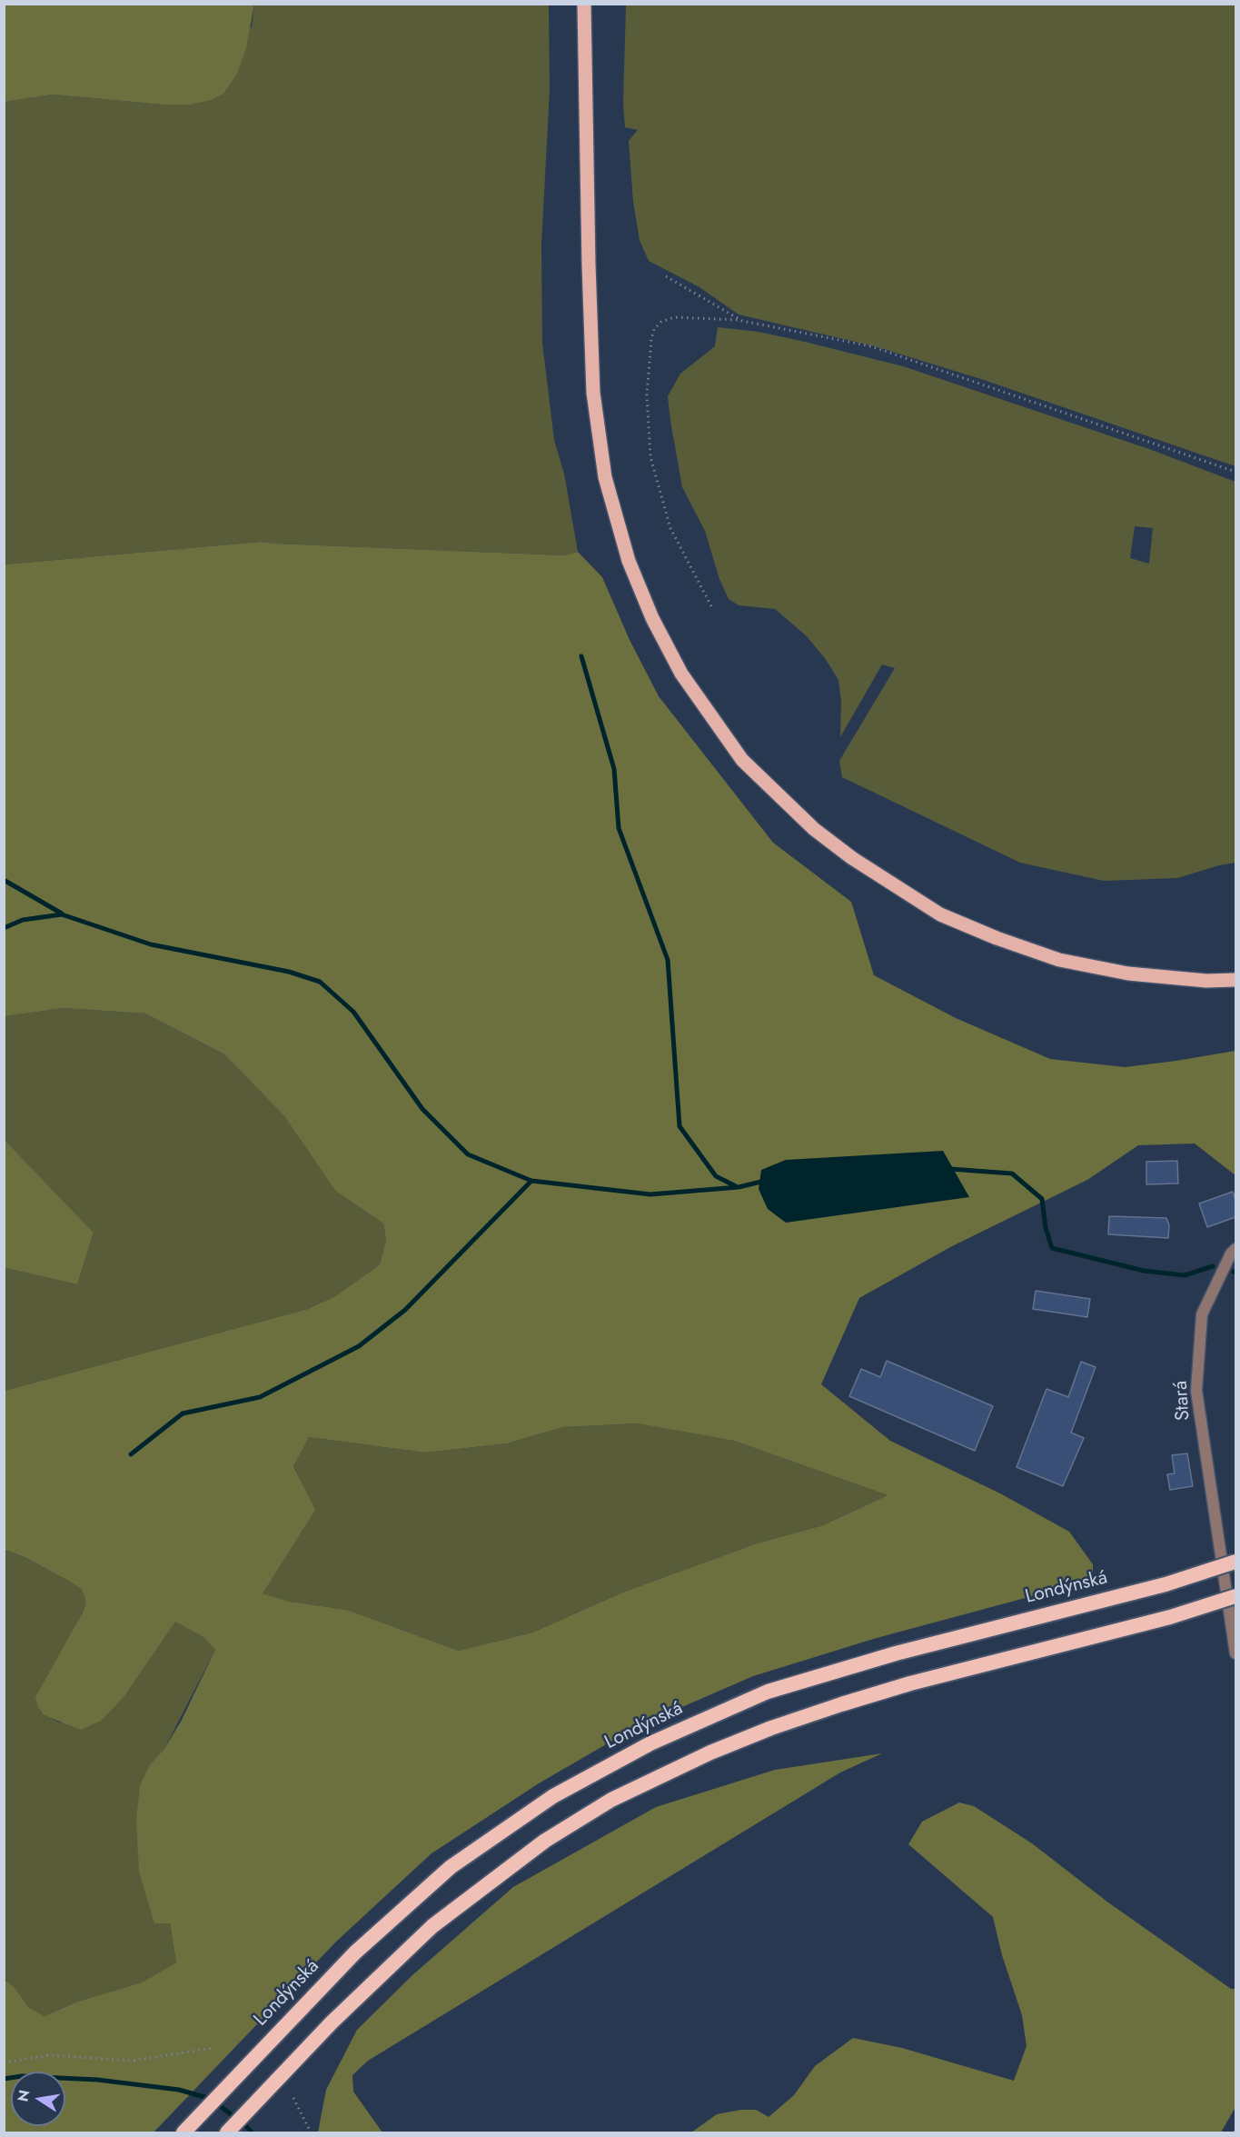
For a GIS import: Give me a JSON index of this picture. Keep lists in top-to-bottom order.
{
  "streets": {
    "highway": ["Londýnská"],
    "street": ["Stará"]
  },
  "north": "left"
}
